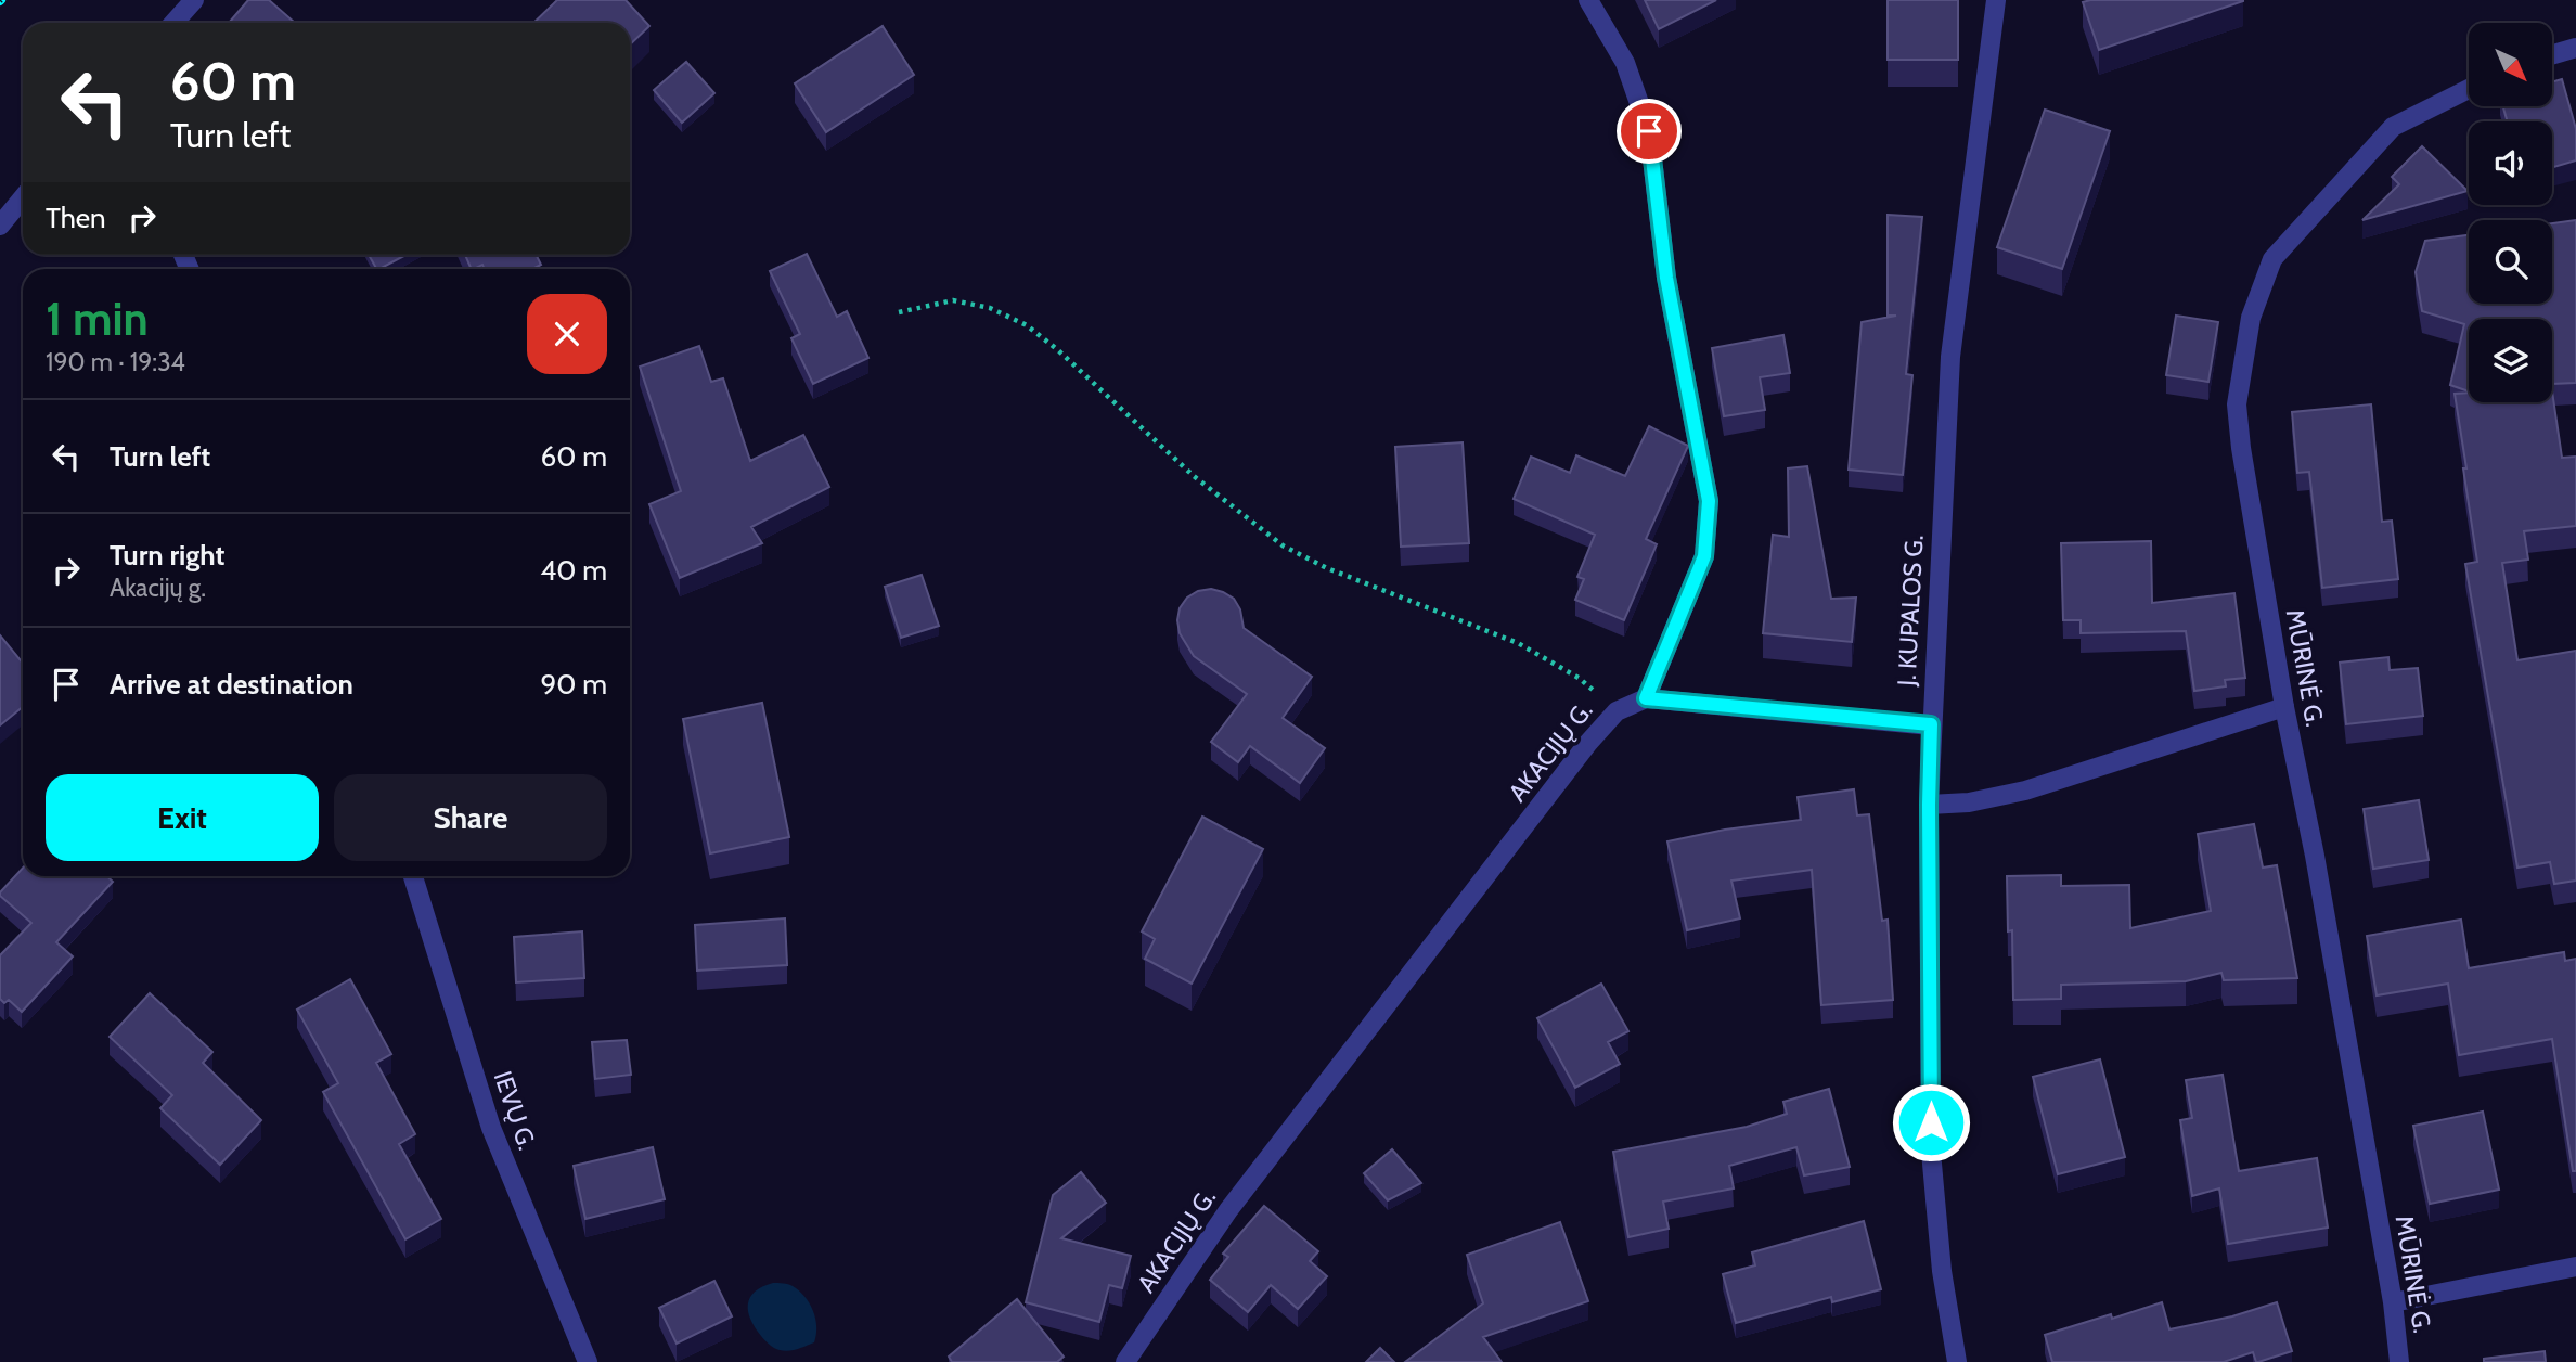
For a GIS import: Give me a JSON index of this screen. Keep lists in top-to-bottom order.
{
  "streets": {
    "street": [
      "J. KUPALOS G.",
      "MŪRINĖ G.",
      "AKACIJŲ G.",
      "IEVŲ G."
    ]
  },
  "north": "bottom right",
  "page": {
    "turn": ["60 m", "Turn left"],
    "then": "Then",
    "heading": ["1 min", "190 m · 19:34"],
    "list": [
      {
        "name": "Turn left",
        "value": "60 m"
      },
      {
        "name": "Turn right",
        "note": "Akacijų g.",
        "value": "40 m"
      },
      {
        "name": "Arrive at destination",
        "value": "90 m"
      }
    ],
    "buttons": ["Exit", "Share"]
  }
}
